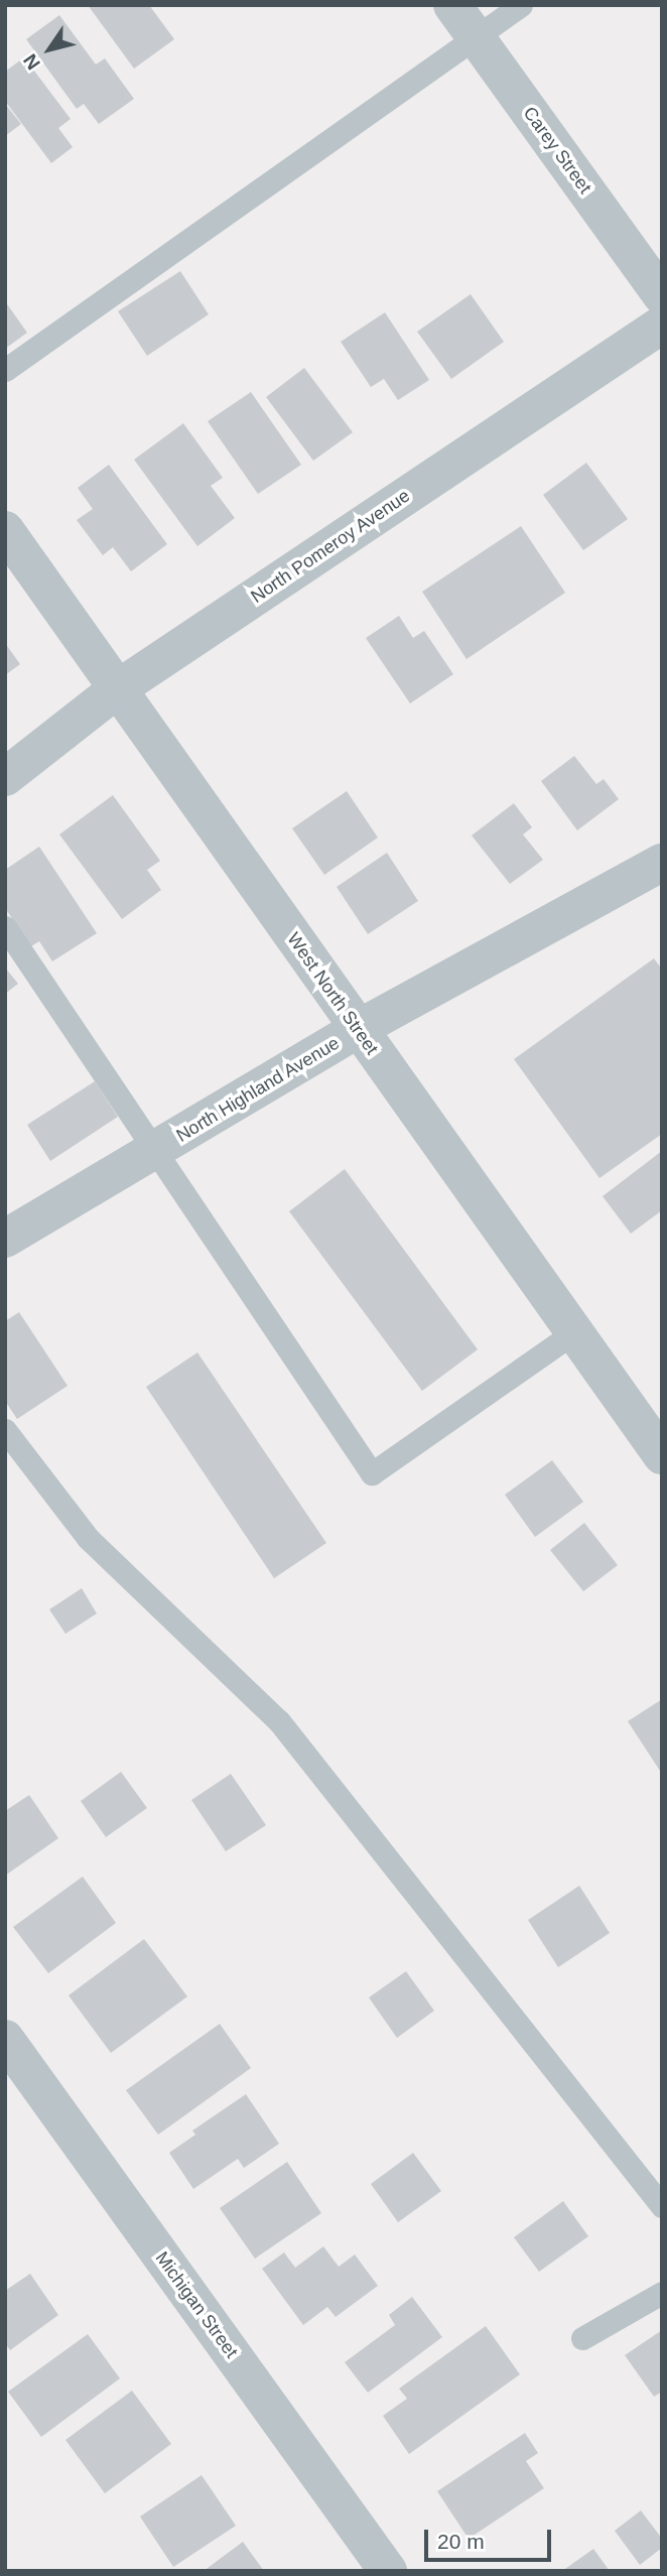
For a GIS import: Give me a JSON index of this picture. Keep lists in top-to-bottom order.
{
  "streets": {
    "street": [
      "Carey Street",
      "North Pomeroy Avenue",
      "West North Street",
      "North Highland Avenue",
      "Michigan Street"
    ]
  },
  "crossings": [
    ["North Pomeroy Avenue", "West North Street"],
    ["West North Street", "North Highland Avenue"]
  ],
  "scale_bar": "20 m",
  "north": "bottom left"
}
